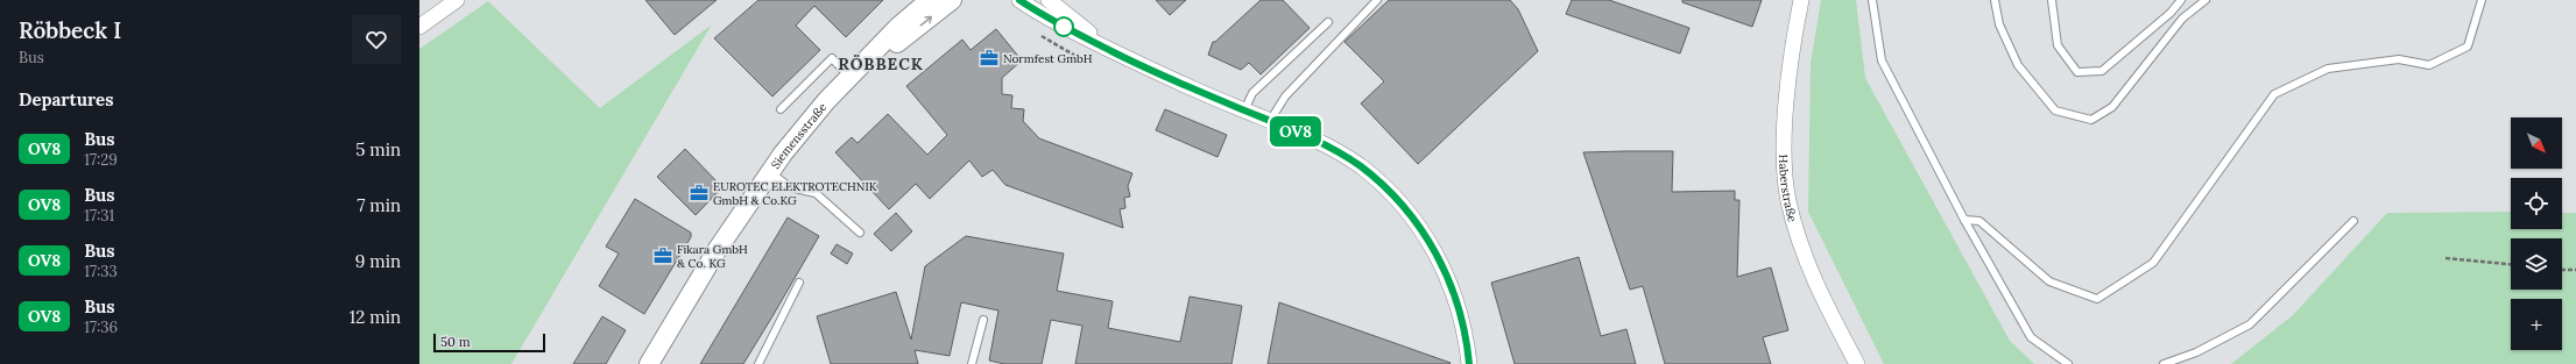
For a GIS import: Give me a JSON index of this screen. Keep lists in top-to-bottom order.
{
  "streets": {
    "street": ["Siemensstraße", "Haberstraße"]
  },
  "districts": ["RÖBBECK"],
  "places": {
    "office": ["Normfest GmbH", "EUROTEC ELEKTROTECHNIK GmbH & Co.KG", "Fikara GmbH & Co. KG"]
  },
  "lines": ["bus line OV8"],
  "scale_bar": "50 m",
  "north": "bottom right",
  "page": {
    "heading": [
      ["Röbbeck I", "Bus"],
      "Departures"
    ],
    "on_map": "OV8",
    "map_buttons": "+",
    "list": [
      {
        "mark": "OV8",
        "name": "Bus",
        "note": "17:29",
        "value": "5 min"
      },
      {
        "mark": "OV8",
        "name": "Bus",
        "note": "17:31",
        "value": "7 min"
      },
      {
        "mark": "OV8",
        "name": "Bus",
        "note": "17:33",
        "value": "9 min"
      },
      {
        "mark": "OV8",
        "name": "Bus",
        "note": "17:36",
        "value": "12 min"
      }
    ],
    "scale": "50 m"
  }
}
